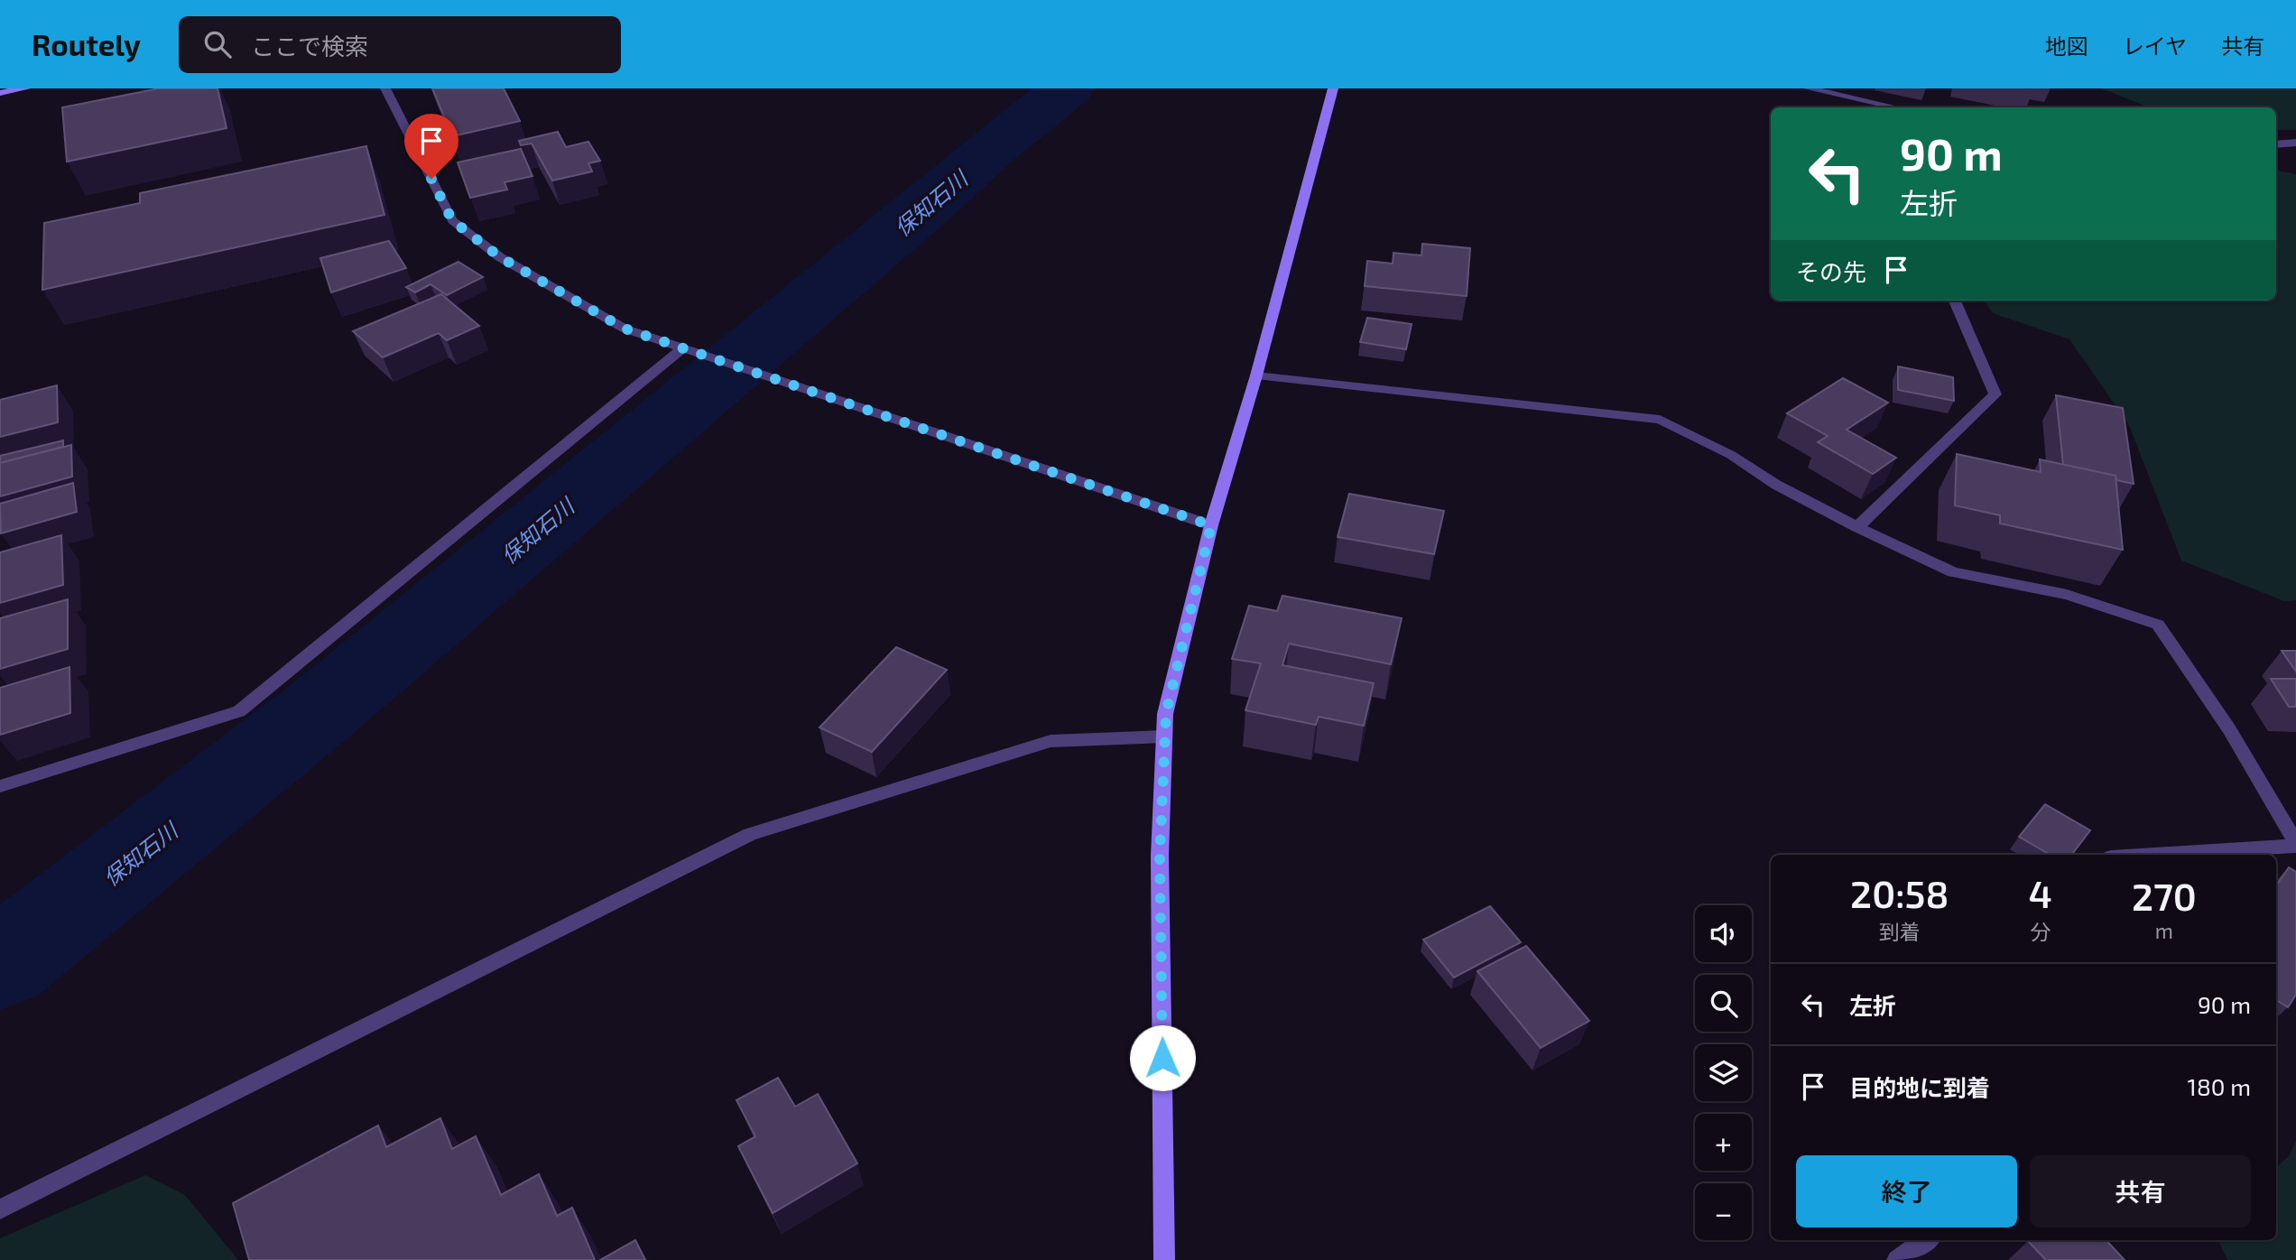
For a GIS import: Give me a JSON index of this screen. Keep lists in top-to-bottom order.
{
  "water": ["保知石川"],
  "page": {
    "header": "Routely",
    "search": "ここで検索",
    "nav": ["地図", "レイヤ", "共有"],
    "turn": ["90 m", "左折"],
    "then": "その先",
    "eta": [
      "20:58",
      "到着",
      "4",
      "分",
      "270",
      "m"
    ],
    "map_buttons": ["+", "−"],
    "list": [
      {
        "name": "左折",
        "value": "90 m"
      },
      {
        "name": "目的地に到着",
        "value": "180 m"
      }
    ],
    "buttons": ["終了", "共有"]
  }
}
